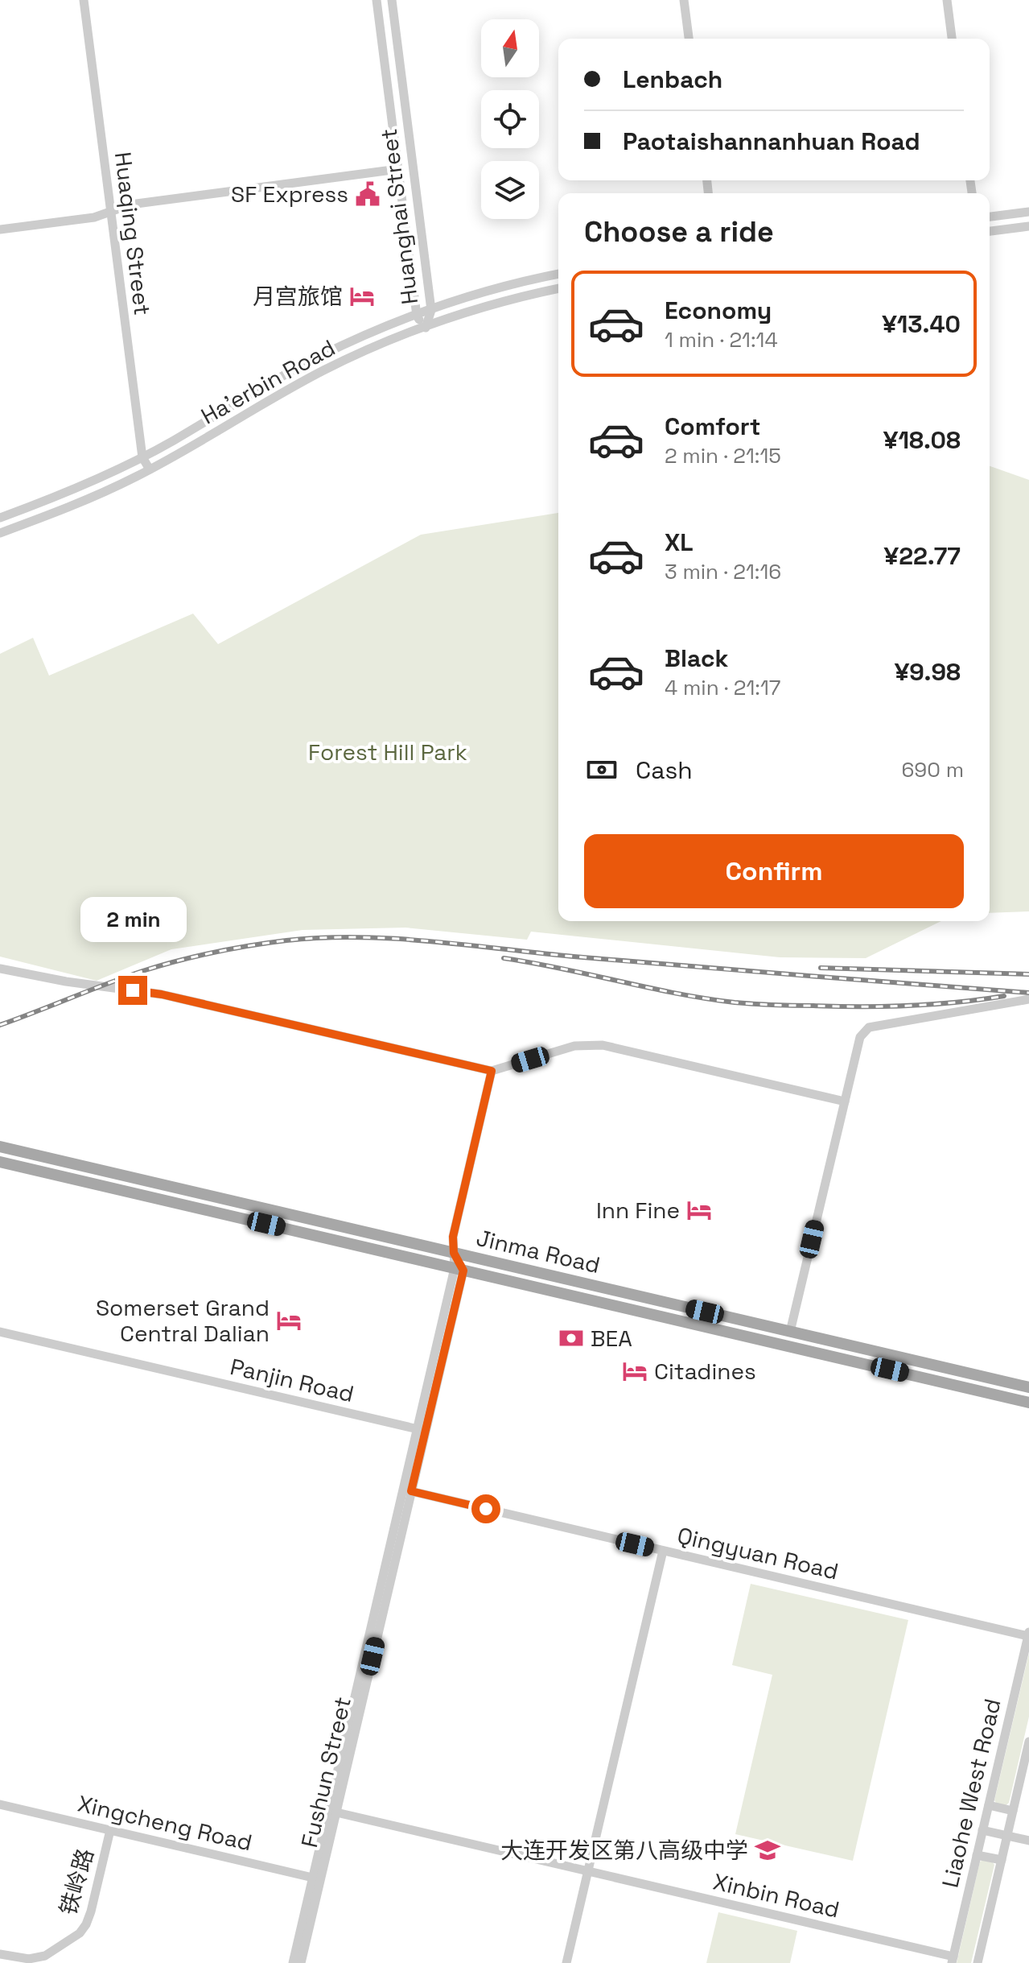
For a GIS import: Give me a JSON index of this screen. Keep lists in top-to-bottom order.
{
  "streets": {
    "main road": ["Jinma Road"],
    "street": [
      "Huanghai Street",
      "Huaqing Street",
      "Ha'erbin Road",
      "Panjin Road",
      "Qingyuan Road",
      "Fushun Street",
      "Liaohe West Road",
      "Xingcheng Road",
      "铁岭路",
      "Xinbin Road"
    ]
  },
  "crossings": [
    ["Huanghai Street", "Ha'erbin Road"],
    ["Huaqing Street", "Ha'erbin Road"],
    ["Jinma Road", "Fushun Street"],
    ["Panjin Road", "Fushun Street"],
    ["Qingyuan Road", "Fushun Street"],
    ["Qingyuan Road", "Liaohe West Road"],
    ["Fushun Street", "Xingcheng Road"],
    ["Fushun Street", "Xinbin Road"],
    ["Liaohe West Road", "Xinbin Road"],
    ["Xingcheng Road", "铁岭路"]
  ],
  "parks": ["Forest Hill Park"],
  "places": {
    "public building": ["SF Express"],
    "hotel": [
      "月宫旅馆",
      "Inn Fine",
      "Somerset Grand Central Dalian",
      "Citadines"
    ],
    "bank": ["BEA"],
    "school or university": ["大连开发区第八高级中学"]
  },
  "north": "top",
  "page": {
    "banner": ["Lenbach", "Paotaishannanhuan Road"],
    "heading": "Choose a ride",
    "list": [
      {
        "name": "Economy",
        "note": "1 min · 21:14",
        "value": "¥13.40"
      },
      {
        "name": "Comfort",
        "note": "2 min · 21:15",
        "value": "¥18.08"
      },
      {
        "name": "XL",
        "note": "3 min · 21:16",
        "value": "¥22.77"
      },
      {
        "name": "Black",
        "note": "4 min · 21:17",
        "value": "¥9.98"
      }
    ],
    "pay": ["Cash", "690 m"],
    "buttons": "Confirm",
    "bubble": "2 min"
  }
}
